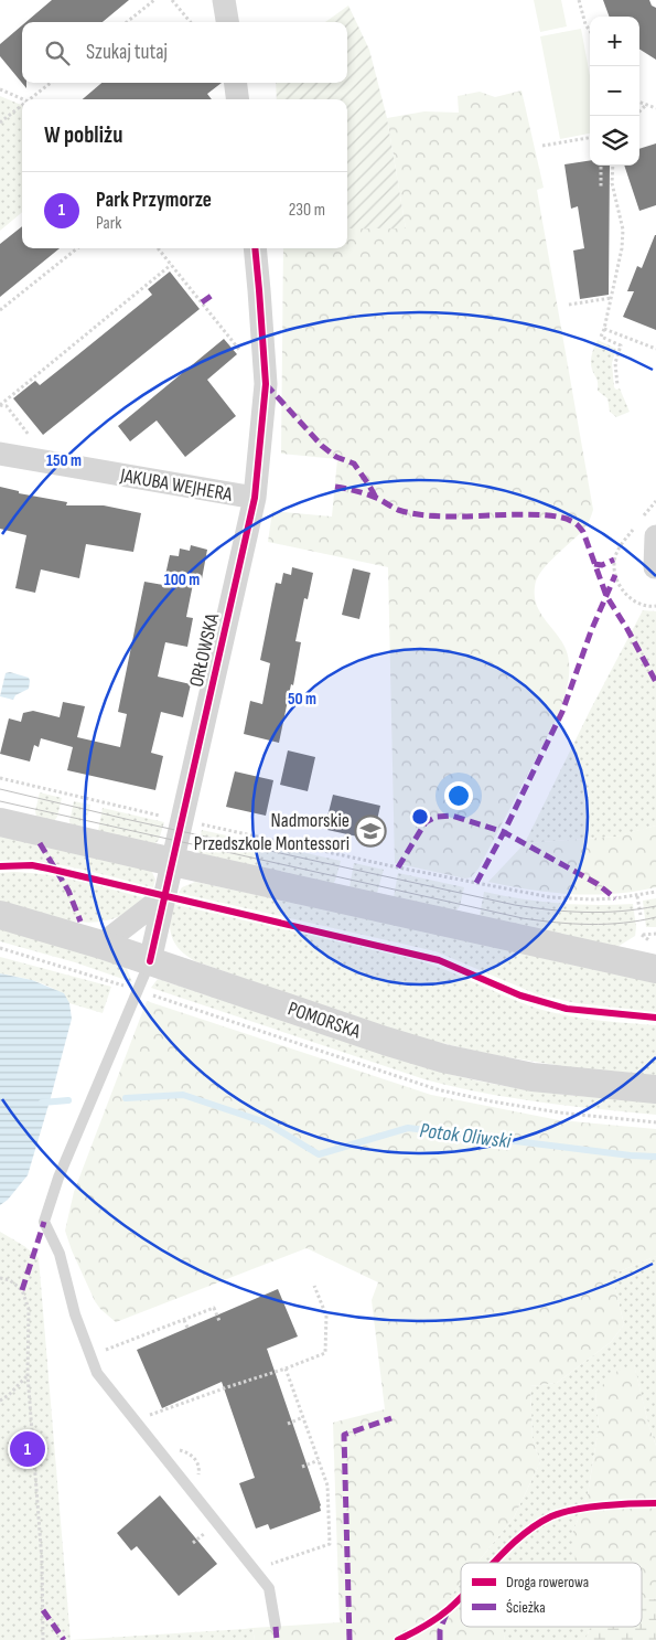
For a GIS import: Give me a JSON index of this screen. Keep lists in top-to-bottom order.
{
  "streets": {
    "street": ["JAKUBA WEJHERA", "ORŁOWSKA", "POMORSKA"]
  },
  "crossings": [
    ["JAKUBA WEJHERA", "ORŁOWSKA"],
    ["ORŁOWSKA", "POMORSKA"]
  ],
  "water": ["Potok Oliwski"],
  "places": {
    "school or university": ["Nadmorskie Przedszkole Montessori"]
  },
  "legend": ["Droga rowerowa", "Ścieżka"],
  "page": {
    "map_buttons": ["+", "−"],
    "search": "Szukaj tutaj",
    "heading": "W pobliżu",
    "list": [
      {
        "mark": "1",
        "name": "Park Przymorze",
        "note": "Park",
        "value": "230 m"
      }
    ],
    "pins": "1"
  },
  "rings": ["150 m", "100 m", "50 m"]
}
